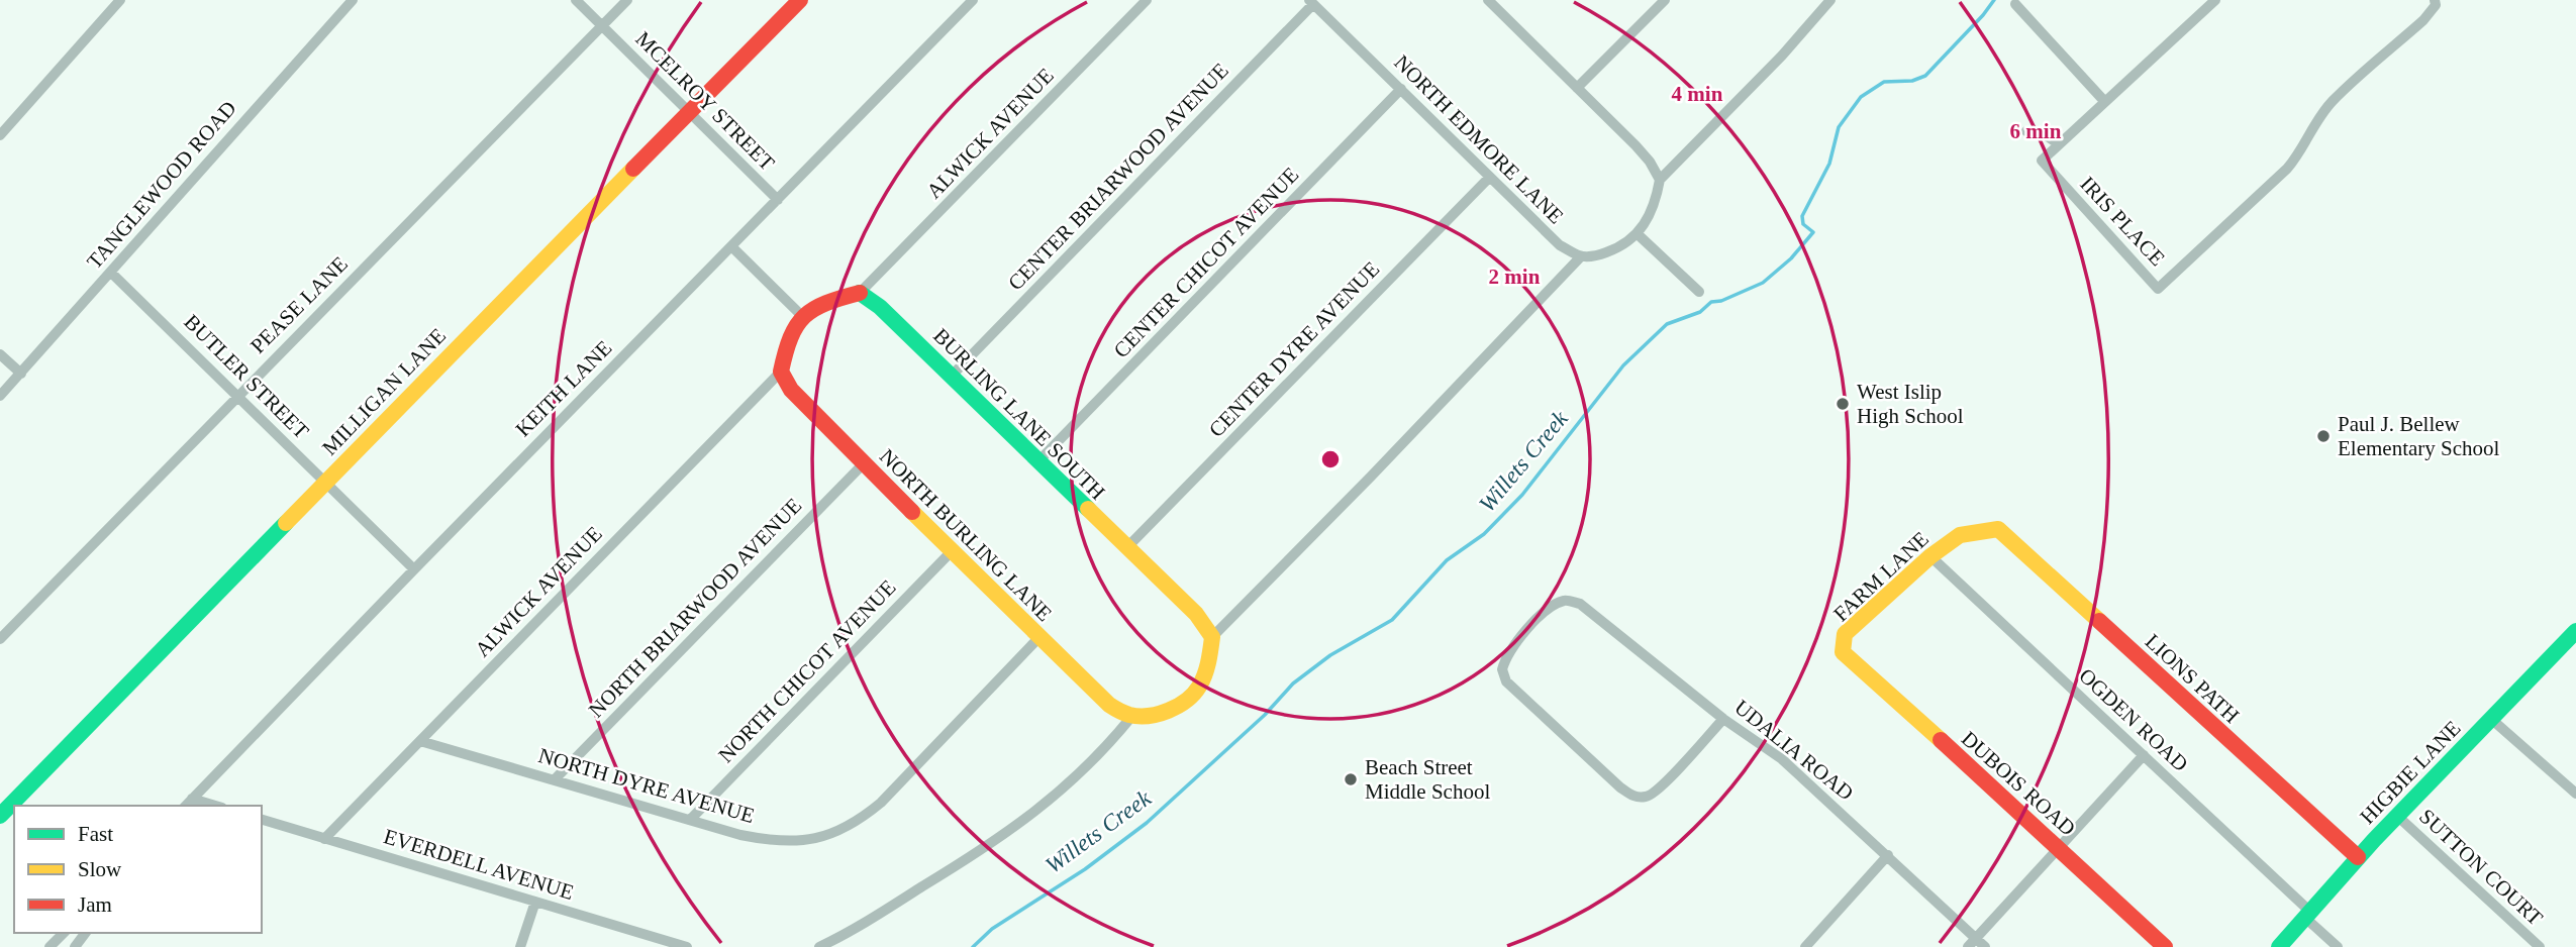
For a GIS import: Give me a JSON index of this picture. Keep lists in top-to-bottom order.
{
  "streets": {
    "street": [
      "MCELROY STREET",
      "ALWICK AVENUE",
      "NORTH EDMORE LANE",
      "CENTER BRIARWOOD AVENUE",
      "TANGLEWOOD ROAD",
      "IRIS PLACE",
      "CENTER CHICOT AVENUE",
      "PEASE LANE",
      "CENTER DYRE AVENUE",
      "BUTLER STREET",
      "KEITH LANE",
      "MILLIGAN LANE",
      "BURLING LANE SOUTH",
      "NORTH BURLING LANE",
      "FARM LANE",
      "NORTH BRIARWOOD AVENUE",
      "NORTH CHICOT AVENUE",
      "LIONS PATH",
      "OGDEN ROAD",
      "UDALIA ROAD",
      "HIGBIE LANE",
      "DUBOIS ROAD",
      "NORTH DYRE AVENUE",
      "EVERDELL AVENUE",
      "SUTTON COURT"
    ]
  },
  "crossings": [
    ["MCELROY STREET", "PEASE LANE"],
    ["MCELROY STREET", "KEITH LANE"],
    ["MCELROY STREET", "MILLIGAN LANE"],
    ["ALWICK AVENUE", "BURLING LANE SOUTH"],
    ["ALWICK AVENUE", "NORTH BURLING LANE"],
    ["ALWICK AVENUE", "NORTH DYRE AVENUE"],
    ["ALWICK AVENUE", "EVERDELL AVENUE"],
    ["NORTH EDMORE LANE", "CENTER BRIARWOOD AVENUE"],
    ["NORTH EDMORE LANE", "CENTER CHICOT AVENUE"],
    ["NORTH EDMORE LANE", "CENTER DYRE AVENUE"],
    ["CENTER BRIARWOOD AVENUE", "BURLING LANE SOUTH"],
    ["TANGLEWOOD ROAD", "BUTLER STREET"],
    ["CENTER CHICOT AVENUE", "BURLING LANE SOUTH"],
    ["PEASE LANE", "BUTLER STREET"],
    ["CENTER DYRE AVENUE", "BURLING LANE SOUTH"],
    ["BUTLER STREET", "KEITH LANE"],
    ["BUTLER STREET", "MILLIGAN LANE"],
    ["NORTH BURLING LANE", "NORTH BRIARWOOD AVENUE"],
    ["NORTH BURLING LANE", "NORTH CHICOT AVENUE"],
    ["NORTH BURLING LANE", "NORTH DYRE AVENUE"],
    ["FARM LANE", "LIONS PATH"],
    ["FARM LANE", "OGDEN ROAD"],
    ["FARM LANE", "DUBOIS ROAD"],
    ["NORTH BRIARWOOD AVENUE", "NORTH DYRE AVENUE"],
    ["NORTH CHICOT AVENUE", "NORTH DYRE AVENUE"],
    ["LIONS PATH", "HIGBIE LANE"],
    ["OGDEN ROAD", "HIGBIE LANE"],
    ["HIGBIE LANE", "SUTTON COURT"]
  ],
  "water": ["Willets Creek"],
  "places": ["West Islip High School", "Paul J. Bellew Elementary School", "Beach Street Middle School"],
  "legend": ["Fast", "Slow", "Jam"],
  "rings": ["4 min", "6 min", "2 min"]
}
